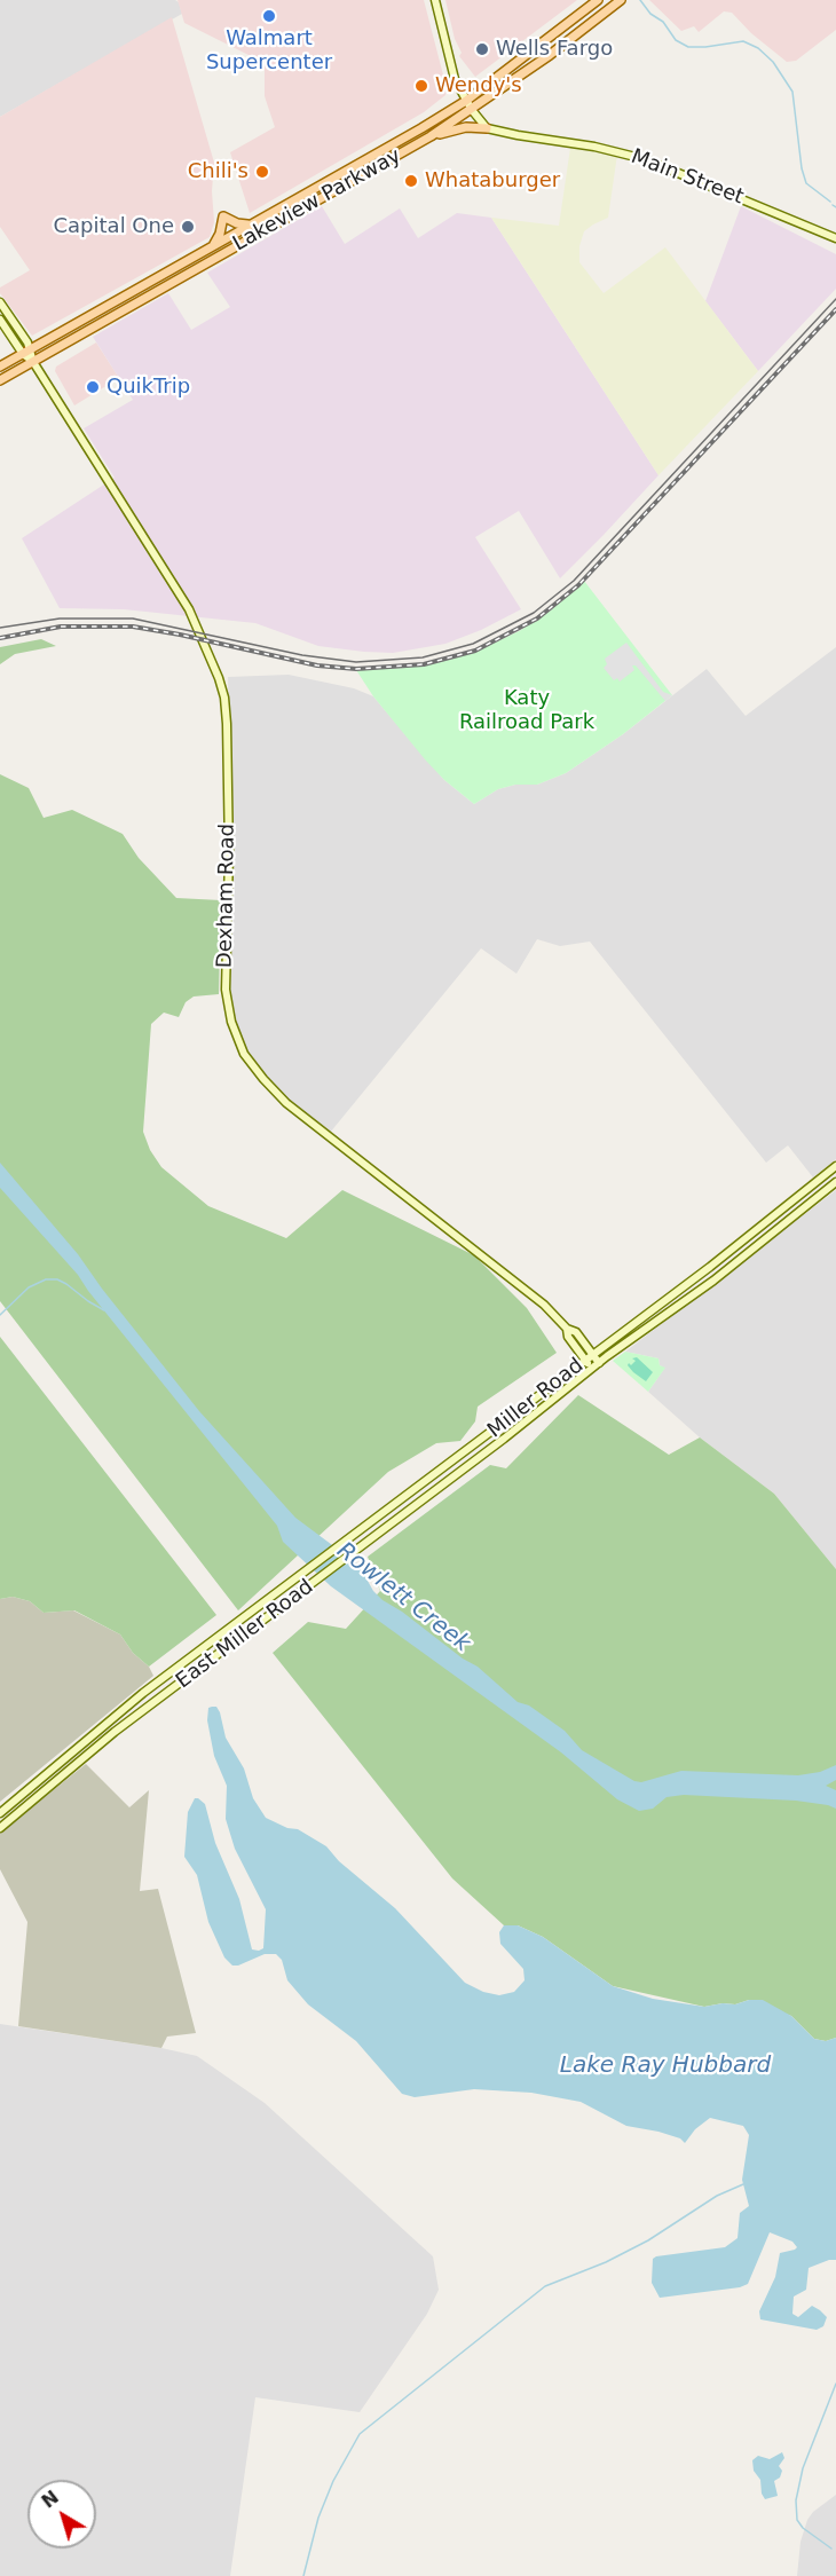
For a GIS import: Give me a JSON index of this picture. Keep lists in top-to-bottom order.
{
  "streets": {
    "main road": [
      "Main Street",
      "Lakeview Parkway",
      "Dexham Road",
      "Miller Road",
      "East Miller Road"
    ]
  },
  "crossings": [
    ["Lakeview Parkway", "Dexham Road"],
    ["Dexham Road", "Miller Road"],
    ["Dexham Road", "East Miller Road"],
    ["Miller Road", "East Miller Road"]
  ],
  "water": ["Rowlett Creek", "Lake Ray Hubbard"],
  "parks": ["Katy Railroad Park"],
  "places": [
    "Walmart Supercenter",
    "Wells Fargo",
    "Wendy's",
    "Chili's",
    "Whataburger",
    "Capital One",
    "QuikTrip"
  ],
  "north": "top left"
}
